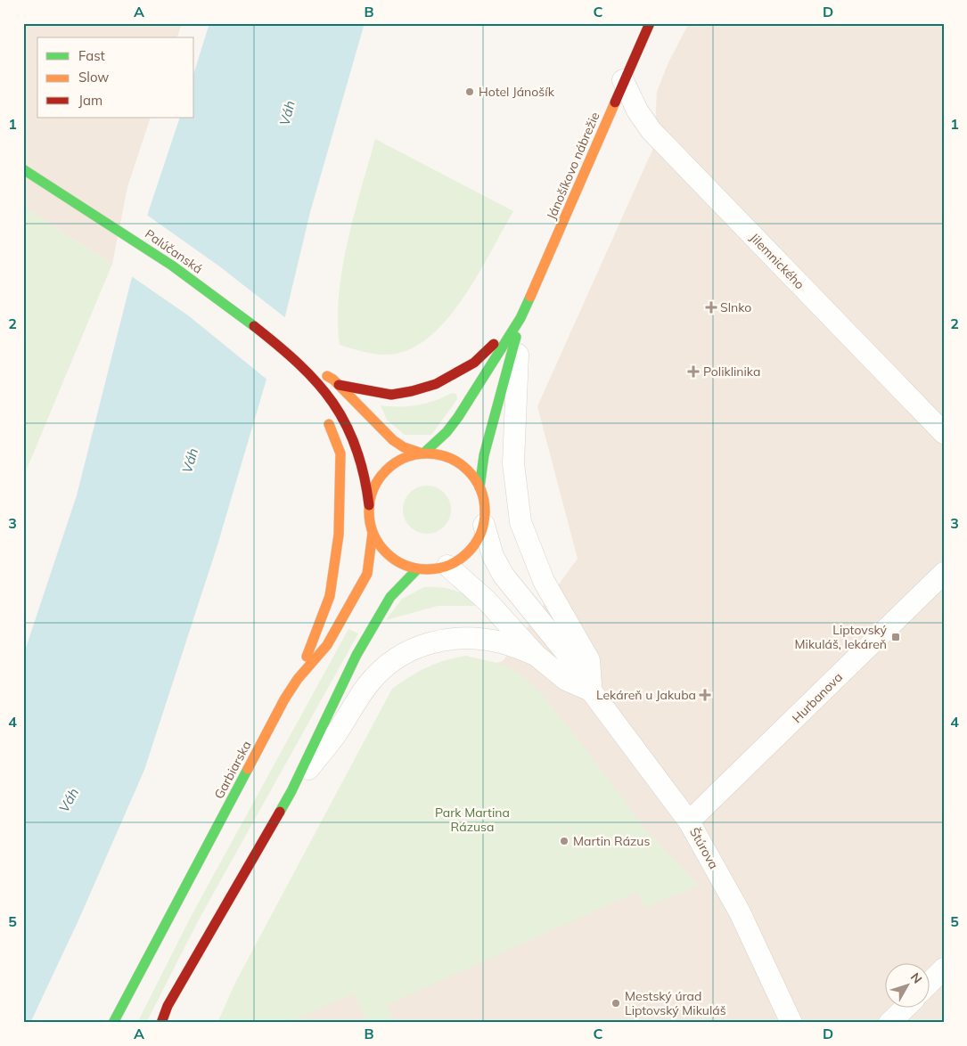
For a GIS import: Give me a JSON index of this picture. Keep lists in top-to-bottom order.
{
  "streets": {
    "main road": ["Jánošíkovo nábrežie", "Palúčanská", "Garbiarska"],
    "street": ["Jilemnického", "Hurbanova", "Štúrova"]
  },
  "crossings": [
    ["Jánošíkovo nábrežie", "Palúčanská"],
    ["Jánošíkovo nábrežie", "Jilemnického"],
    ["Jánošíkovo nábrežie", "Garbiarska"],
    ["Jánošíkovo nábrežie", "Štúrova"],
    ["Palúčanská", "Garbiarska"],
    ["Palúčanská", "Štúrova"],
    ["Hurbanova", "Štúrova"],
    ["Garbiarska", "Štúrova"]
  ],
  "water": ["Váh"],
  "parks": ["Park Martina Rázusa"],
  "places": {
    "other": ["Hotel Jánošík", "Martin Rázus", "Mestský úrad Liptovský Mikuláš"],
    "health": ["Slnko", "Poliklinika", "Lekáreň u Jakuba"],
    "transit": ["Liptovský Mikuláš, lekáreň"]
  },
  "legend": ["Fast", "Slow", "Jam"],
  "north": "top right",
  "grid": {
    "columns": [
      "A",
      "B",
      "C",
      "D"
    ],
    "rows": [
      "1",
      "2",
      "3",
      "4",
      "5"
    ]
  }
}
